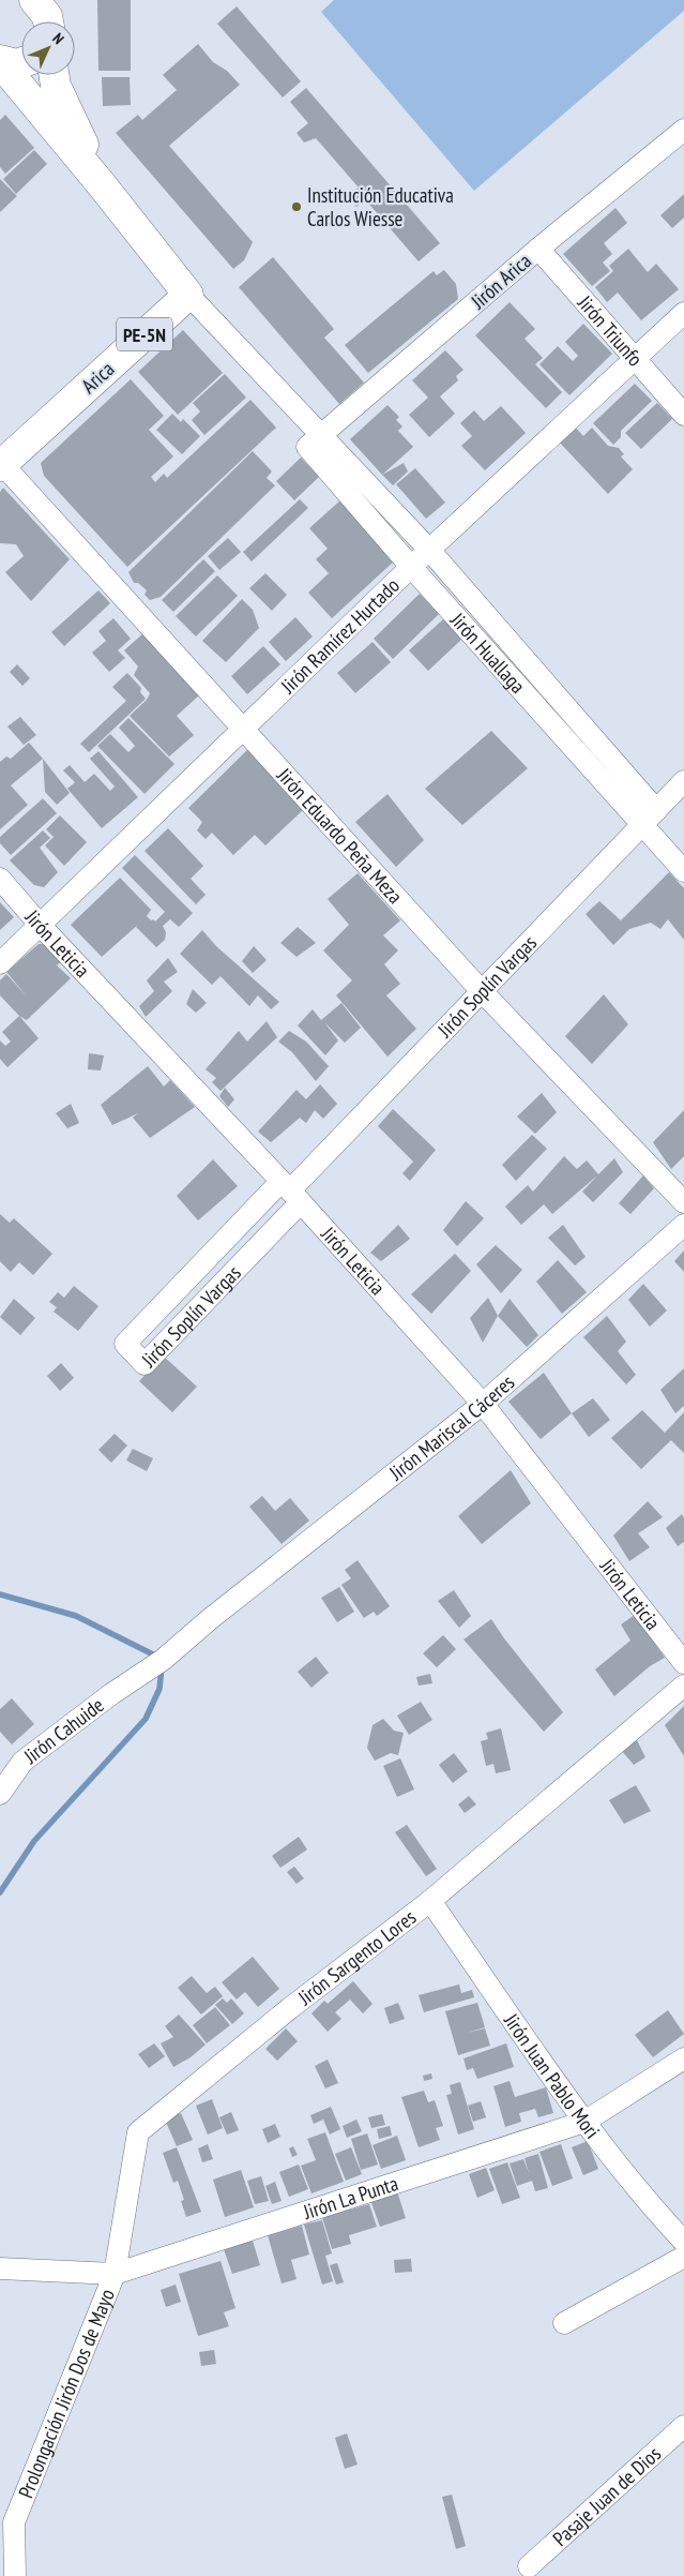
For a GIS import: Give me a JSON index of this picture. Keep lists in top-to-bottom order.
{
  "streets": {
    "highway": ["PE-5N", "Arica"],
    "street": [
      "Jirón Arica",
      "Jirón Triunfo",
      "Jirón Ramírez Hurtado",
      "Jirón Huallaga",
      "Jirón Eduardo Peña Meza",
      "Jirón Leticia",
      "Jirón Soplín Vargas",
      "Jirón Mariscal Cáceres",
      "Jirón Cahuide",
      "Jirón Sargento Lores",
      "Jirón Juan Pablo Mori",
      "Jirón La Punta",
      "Prolongación Jirón Dos de Mayo",
      "Pasaje Juan de Dios"
    ]
  },
  "crossings": [
    ["Jirón Arica", "Jirón Triunfo"],
    ["Jirón Arica", "Jirón Huallaga"],
    ["Jirón Triunfo", "Jirón Ramírez Hurtado"],
    ["PE-5N", "Arica"],
    ["PE-5N", "Jirón Huallaga"],
    ["Arica", "Jirón Huallaga"],
    ["Arica", "Jirón Eduardo Peña Meza"],
    ["Jirón Ramírez Hurtado", "Jirón Huallaga"],
    ["Jirón Ramírez Hurtado", "Jirón Eduardo Peña Meza"],
    ["Jirón Ramírez Hurtado", "Jirón Leticia"],
    ["Jirón Huallaga", "Jirón Soplín Vargas"],
    ["Jirón Eduardo Peña Meza", "Jirón Soplín Vargas"],
    ["Jirón Leticia", "Jirón Soplín Vargas"],
    ["Jirón Leticia", "Jirón Mariscal Cáceres"],
    ["Jirón Mariscal Cáceres", "Jirón Cahuide"],
    ["Jirón Sargento Lores", "Jirón Juan Pablo Mori"],
    ["Jirón Sargento Lores", "Jirón La Punta"],
    ["Jirón Sargento Lores", "Prolongación Jirón Dos de Mayo"],
    ["Jirón Juan Pablo Mori", "Jirón La Punta"],
    ["Jirón La Punta", "Prolongación Jirón Dos de Mayo"]
  ],
  "places": ["Institución Educativa Carlos Wiesse"],
  "north": "top right"
}
